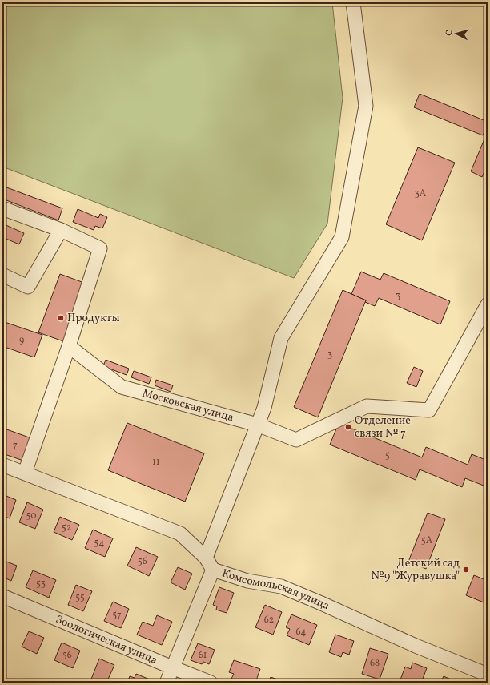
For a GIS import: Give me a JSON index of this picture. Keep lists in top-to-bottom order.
{
  "streets": {
    "street": ["Московская улица", "Комсомольская улица", "Зоологическая улица"]
  },
  "places": ["Продукты", "Отделение связи № 7", "Детский сад №9 \"Журавушка\""],
  "house_numbers": [
    "3А",
    "3",
    "9",
    "3",
    "7",
    "5",
    "11",
    "50",
    "52",
    "5А",
    "54",
    "56",
    "53",
    "55",
    "57",
    "62",
    "64",
    "56",
    "61",
    "68"
  ],
  "north": "left"
}
